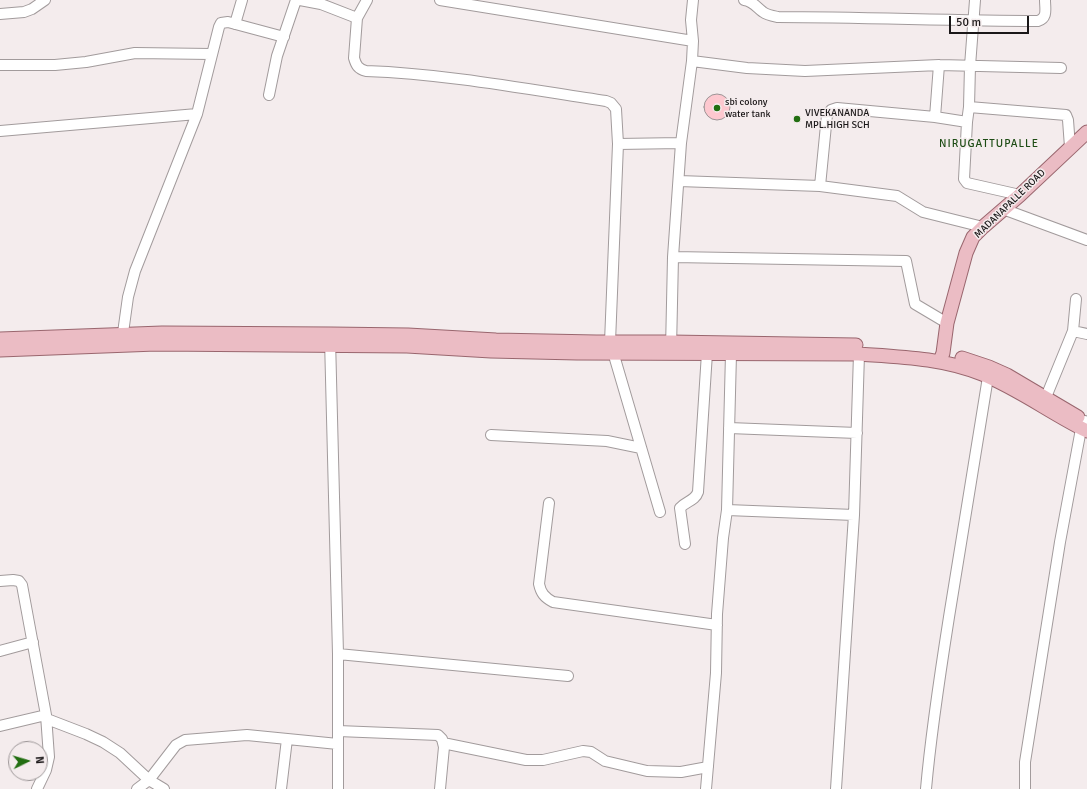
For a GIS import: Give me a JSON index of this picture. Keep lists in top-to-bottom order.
{
  "streets": {
    "main road": ["MADANAPALLE ROAD"]
  },
  "districts": ["NIRUGATTUPALLE"],
  "places": ["sbi colony water tank", "VIVEKANANDA MPL.HIGH SCH"],
  "scale_bar": "50 m",
  "north": "right"
}
